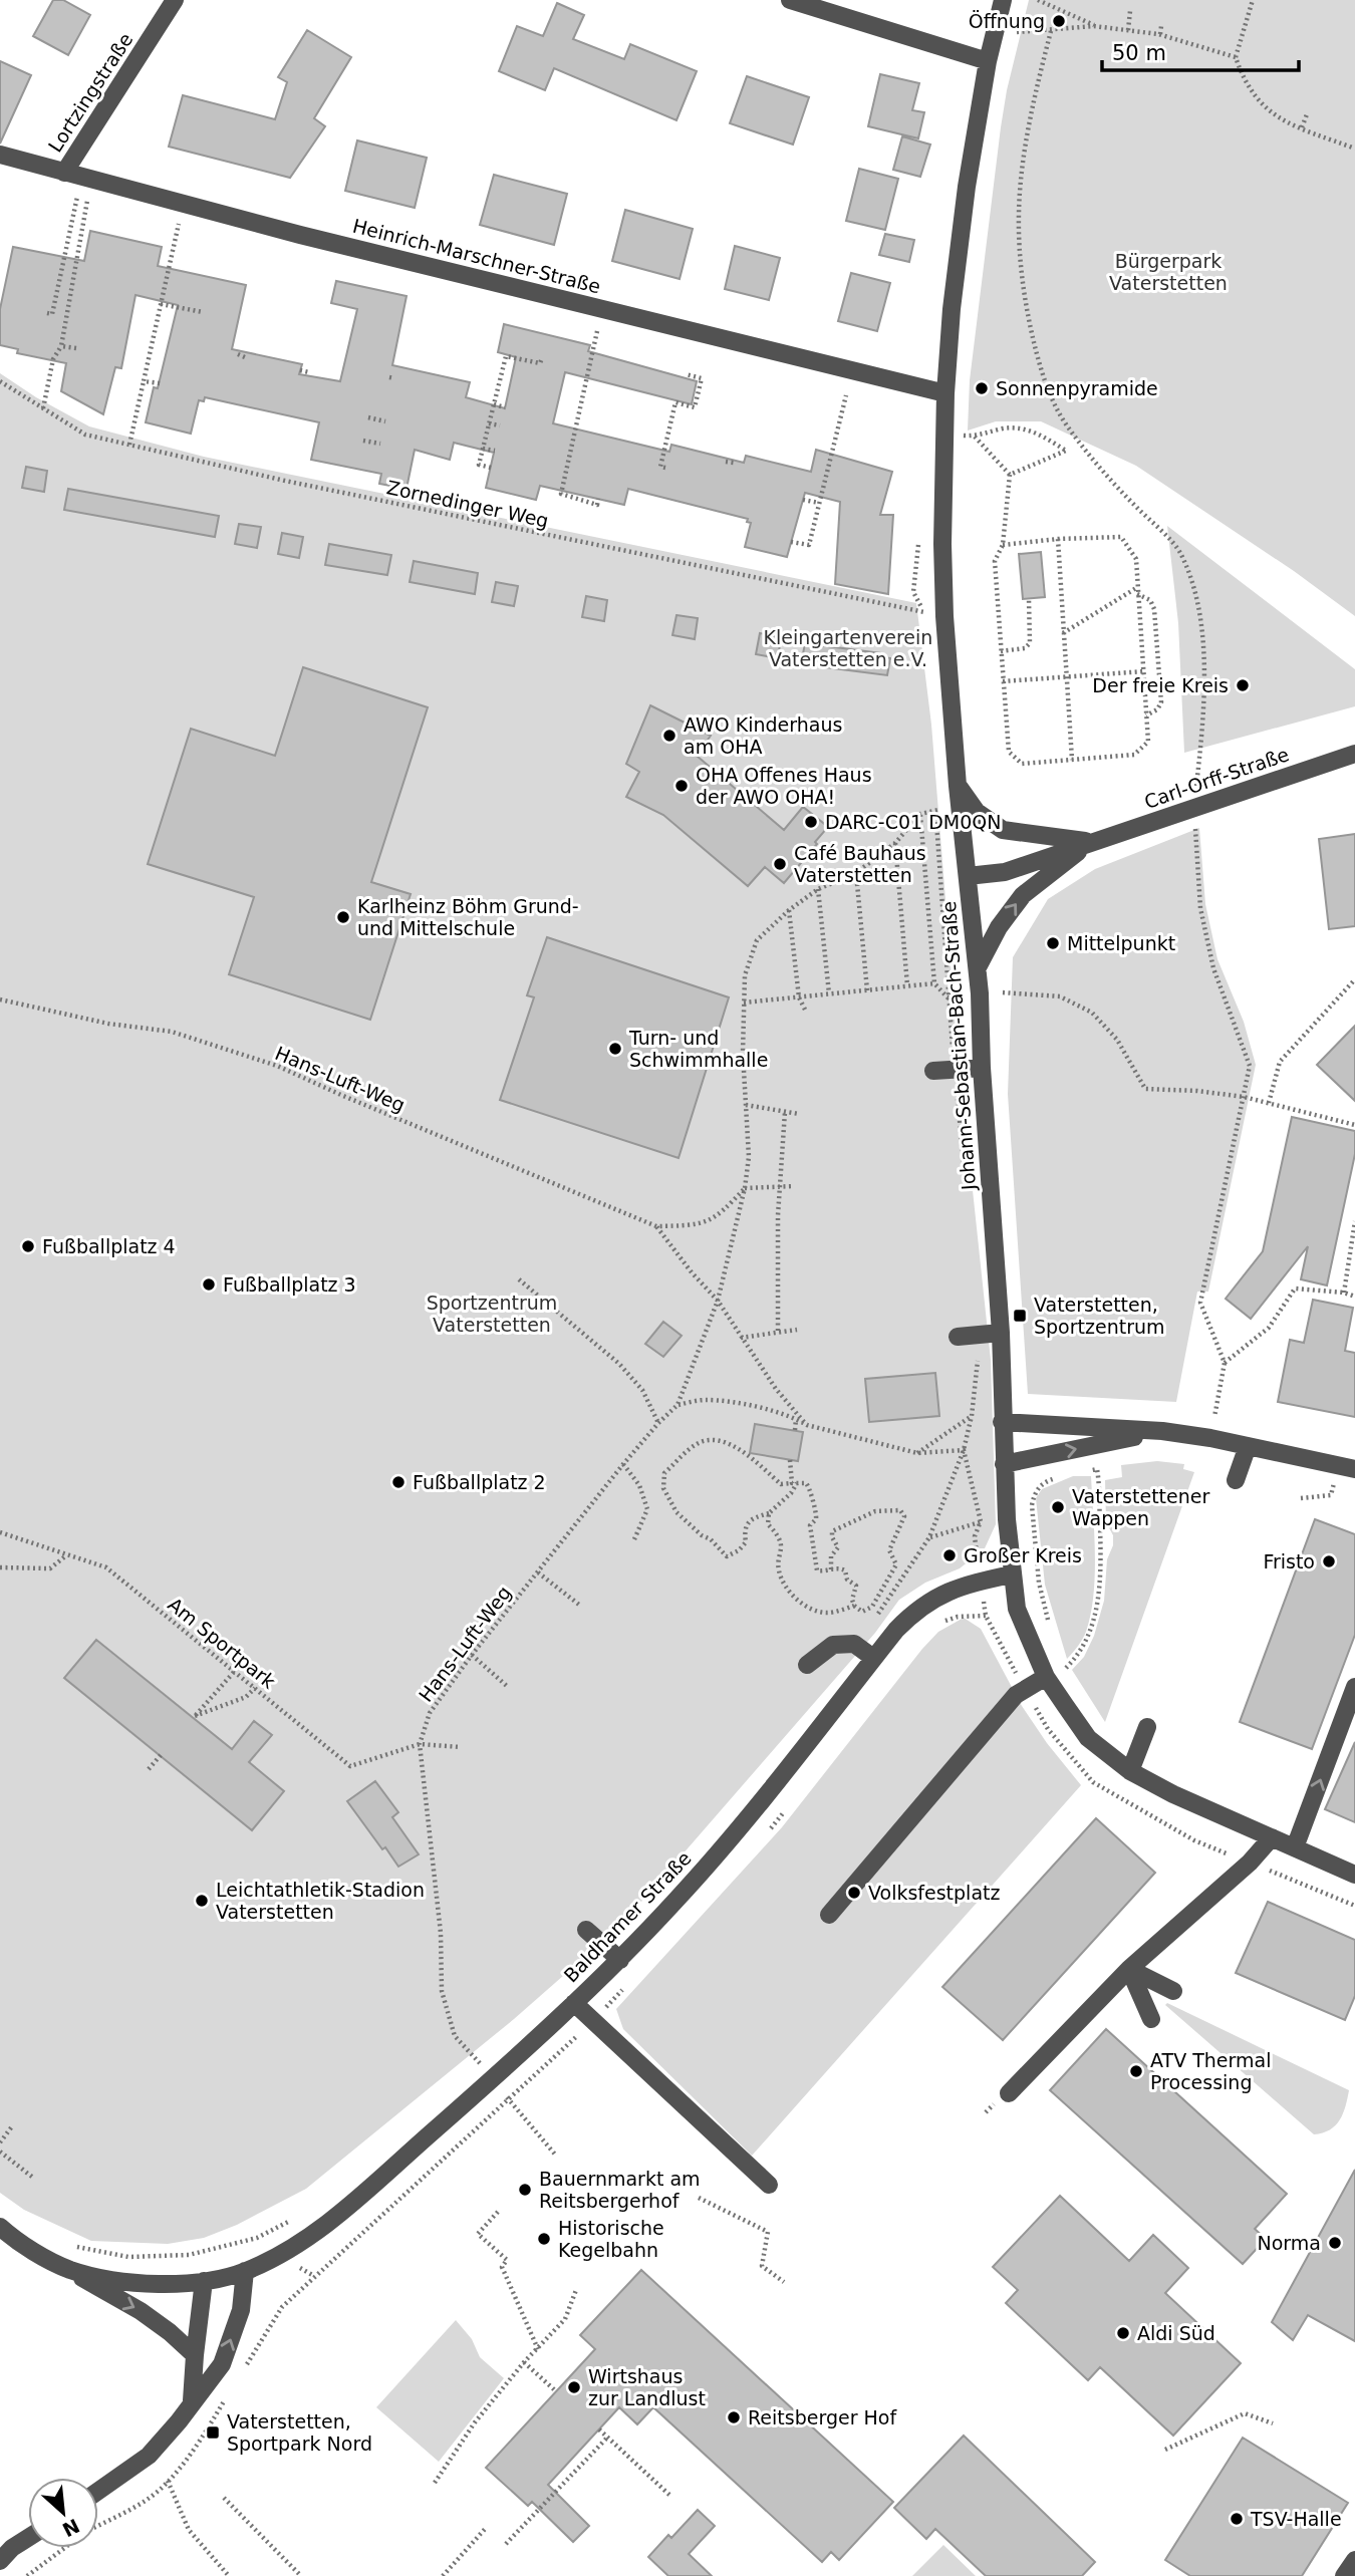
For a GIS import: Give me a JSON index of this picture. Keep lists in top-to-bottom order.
{
  "streets": {
    "street": [
      "Lortzingstraße",
      "Heinrich-Marschner-Straße",
      "Carl-Orff-Straße",
      "Johann-Sebastian-Bach-Straße",
      "Baldhamer Straße"
    ],
    "path": ["Zornedinger Weg", "Hans-Luft-Weg", "Am Sportpark"]
  },
  "crossings": [
    ["Lortzingstraße", "Heinrich-Marschner-Straße"],
    ["Heinrich-Marschner-Straße", "Johann-Sebastian-Bach-Straße"],
    ["Zornedinger Weg", "Johann-Sebastian-Bach-Straße"],
    ["Carl-Orff-Straße", "Johann-Sebastian-Bach-Straße"],
    ["Johann-Sebastian-Bach-Straße", "Baldhamer Straße"],
    ["Hans-Luft-Weg", "Am Sportpark"],
    ["Hans-Luft-Weg", "Baldhamer Straße"]
  ],
  "parks": ["Bürgerpark Vaterstetten", "Kleingartenverein Vaterstetten e.V.", "Sportzentrum Vaterstetten"],
  "places": {
    "other": [
      "Öffnung",
      "Sonnenpyramide",
      "Der freie Kreis",
      "AWO Kinderhaus am OHA",
      "OHA Offenes Haus der AWO OHA!",
      "DARC-C01 DM0QN",
      "Café Bauhaus Vaterstetten",
      "Karlheinz Böhm Grund- und Mittelschule",
      "Mittelpunkt",
      "Turn- und Schwimmhalle",
      "Fußballplatz 4",
      "Fußballplatz 3",
      "Fußballplatz 2",
      "Vaterstettener Wappen",
      "Großer Kreis",
      "Fristo",
      "Volksfestplatz",
      "Leichtathletik-Stadion Vaterstetten",
      "ATV Thermal Processing",
      "Bauernmarkt am Reitsbergerhof",
      "Historische Kegelbahn",
      "Norma",
      "Aldi Süd",
      "Wirtshaus zur Landlust",
      "Reitsberger Hof",
      "TSV-Halle"
    ],
    "transit": ["Vaterstetten, Sportzentrum", "Vaterstetten, Sportpark Nord"]
  },
  "scale_bar": "50 m",
  "north": "bottom right"
}
